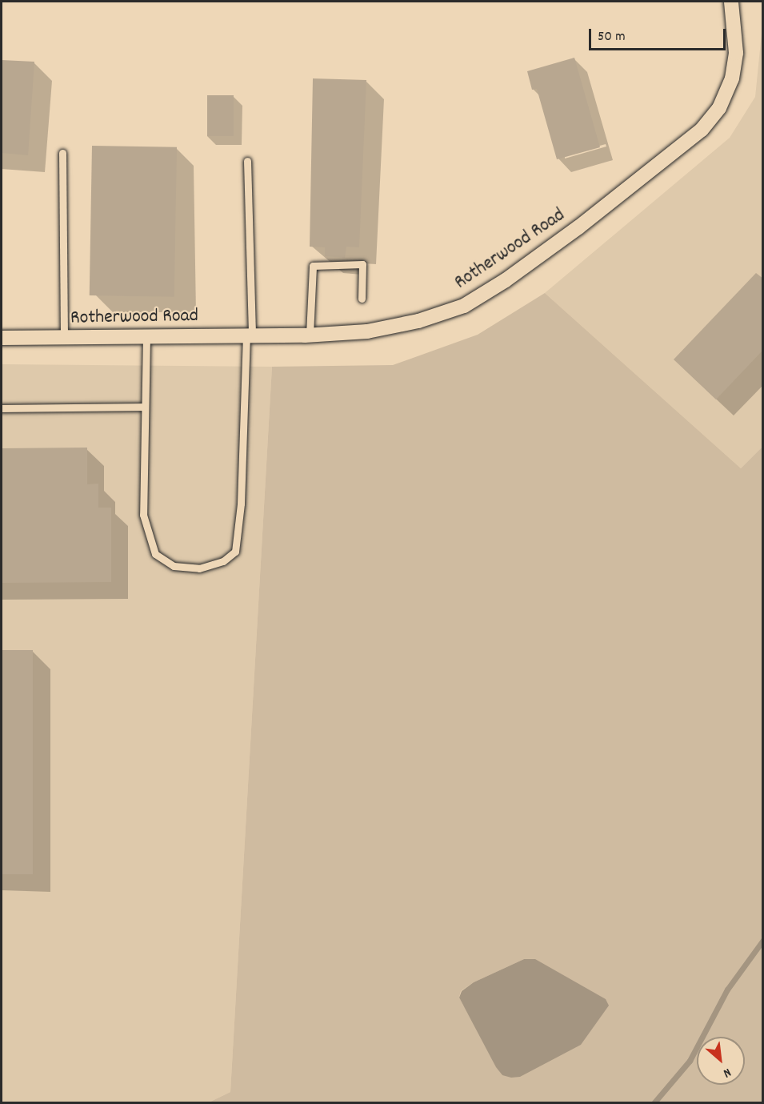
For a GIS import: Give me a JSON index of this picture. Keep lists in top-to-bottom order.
{
  "streets": {
    "street": ["Rotherwood Road"]
  },
  "scale_bar": "50 m",
  "north": "bottom right"
}
